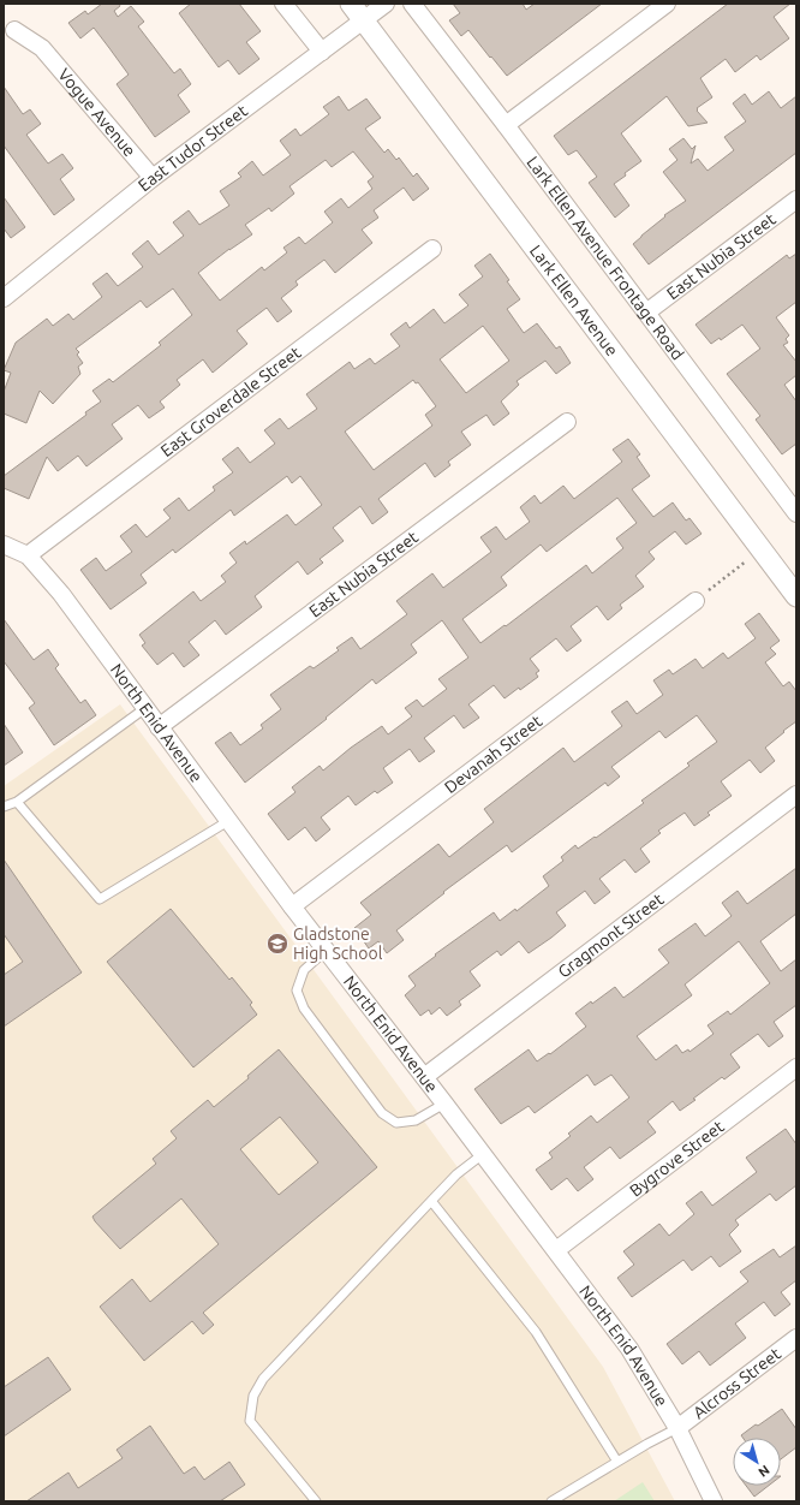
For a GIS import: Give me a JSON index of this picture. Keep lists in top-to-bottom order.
{
  "streets": {
    "street": [
      "Vogue Avenue",
      "East Tudor Street",
      "East Nubia Street",
      "Lark Ellen Avenue Frontage Road",
      "Lark Ellen Avenue",
      "East Groverdale Street",
      "North Enid Avenue",
      "Devanah Street",
      "Gragmont Street",
      "Bygrove Street",
      "Alcross Street"
    ]
  },
  "crossings": [
    ["Vogue Avenue", "East Tudor Street"],
    ["East Tudor Street", "Lark Ellen Avenue"],
    ["East Nubia Street", "Lark Ellen Avenue Frontage Road"],
    ["East Nubia Street", "North Enid Avenue"],
    ["East Groverdale Street", "North Enid Avenue"],
    ["North Enid Avenue", "Devanah Street"],
    ["North Enid Avenue", "Gragmont Street"],
    ["North Enid Avenue", "Bygrove Street"],
    ["North Enid Avenue", "Alcross Street"]
  ],
  "places": {
    "school or university": ["Gladstone High School"]
  },
  "north": "bottom right"
}
